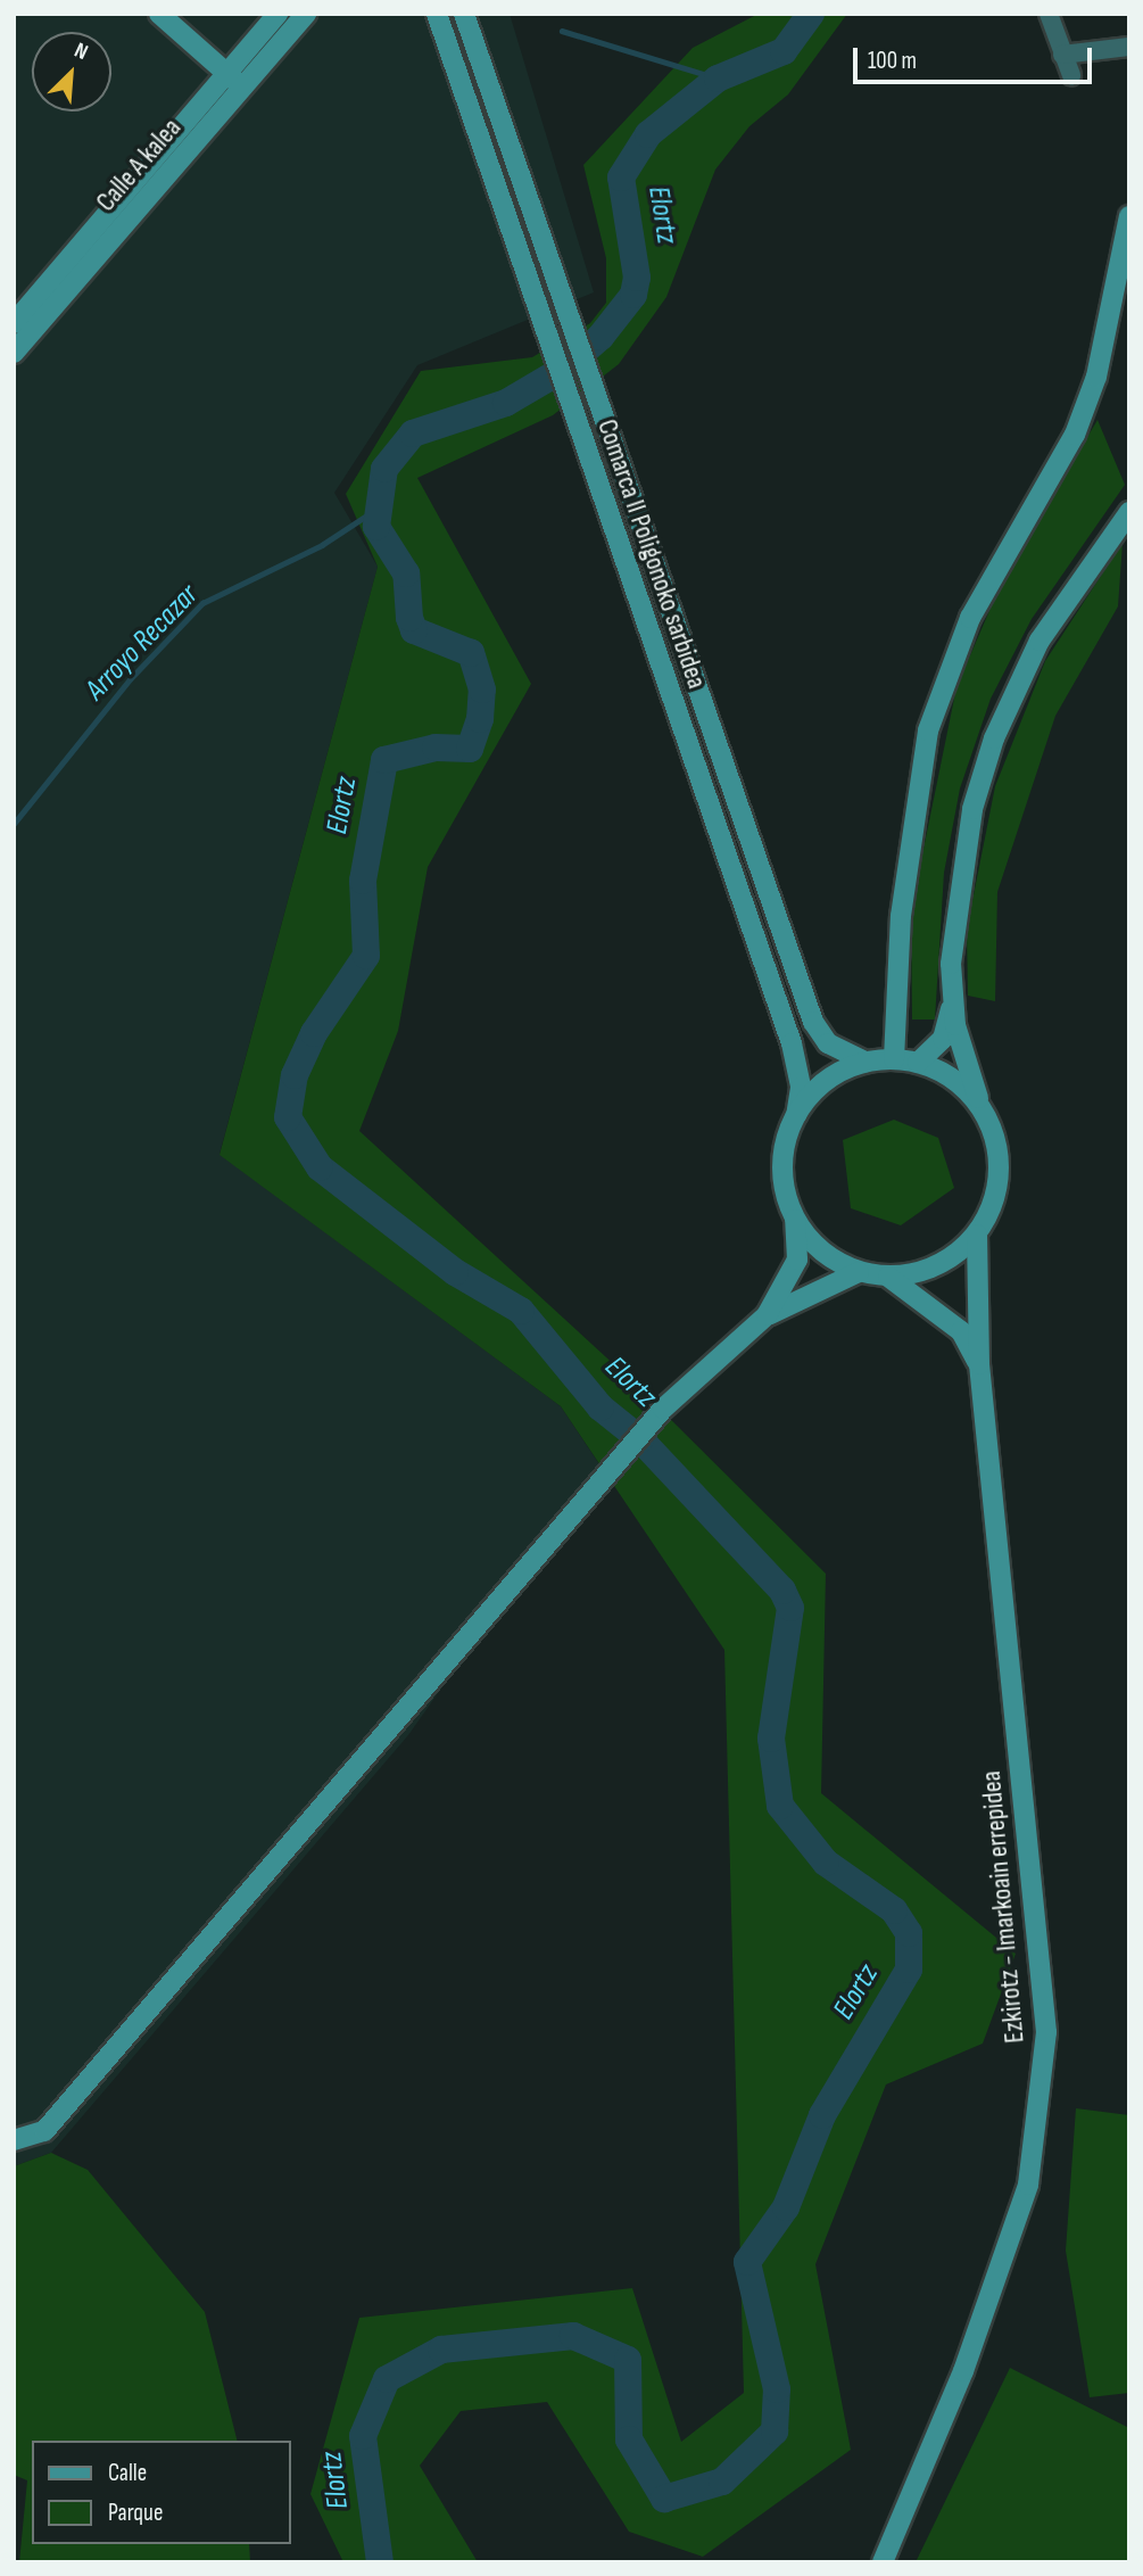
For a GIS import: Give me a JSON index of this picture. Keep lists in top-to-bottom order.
{
  "streets": {
    "street": ["Calle A kalea", "Comarca II Poligonoko sarbidea", "Ezkirotz - Imarkoain errepidea"]
  },
  "crossings": [
    ["Comarca II Poligonoko sarbidea", "Ezkirotz - Imarkoain errepidea"]
  ],
  "water": ["Elortz", "Arroyo Recazar"],
  "legend": ["Calle", "Parque"],
  "scale_bar": "100 m",
  "north": "top right"
}
